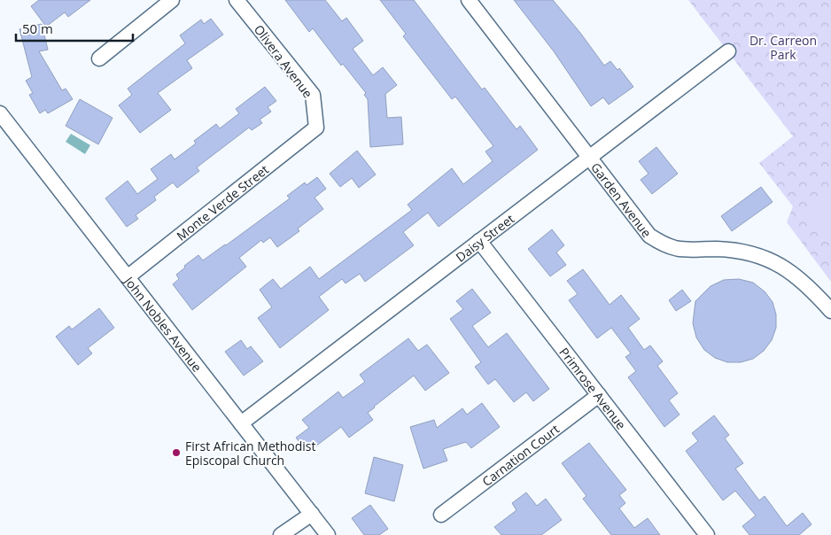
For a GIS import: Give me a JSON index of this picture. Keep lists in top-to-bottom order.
{
  "streets": {
    "street": [
      "Olivera Avenue",
      "Garden Avenue",
      "Monte Verde Street",
      "Daisy Street",
      "John Nobles Avenue",
      "Primrose Avenue",
      "Carnation Court"
    ]
  },
  "crossings": [
    ["Olivera Avenue", "Monte Verde Street"],
    ["Garden Avenue", "Daisy Street"],
    ["Monte Verde Street", "John Nobles Avenue"],
    ["Daisy Street", "John Nobles Avenue"],
    ["Daisy Street", "Primrose Avenue"],
    ["Primrose Avenue", "Carnation Court"]
  ],
  "parks": ["Dr. Carreon Park"],
  "places": ["First African Methodist Episcopal Church"],
  "scale_bar": "50 m"
}
